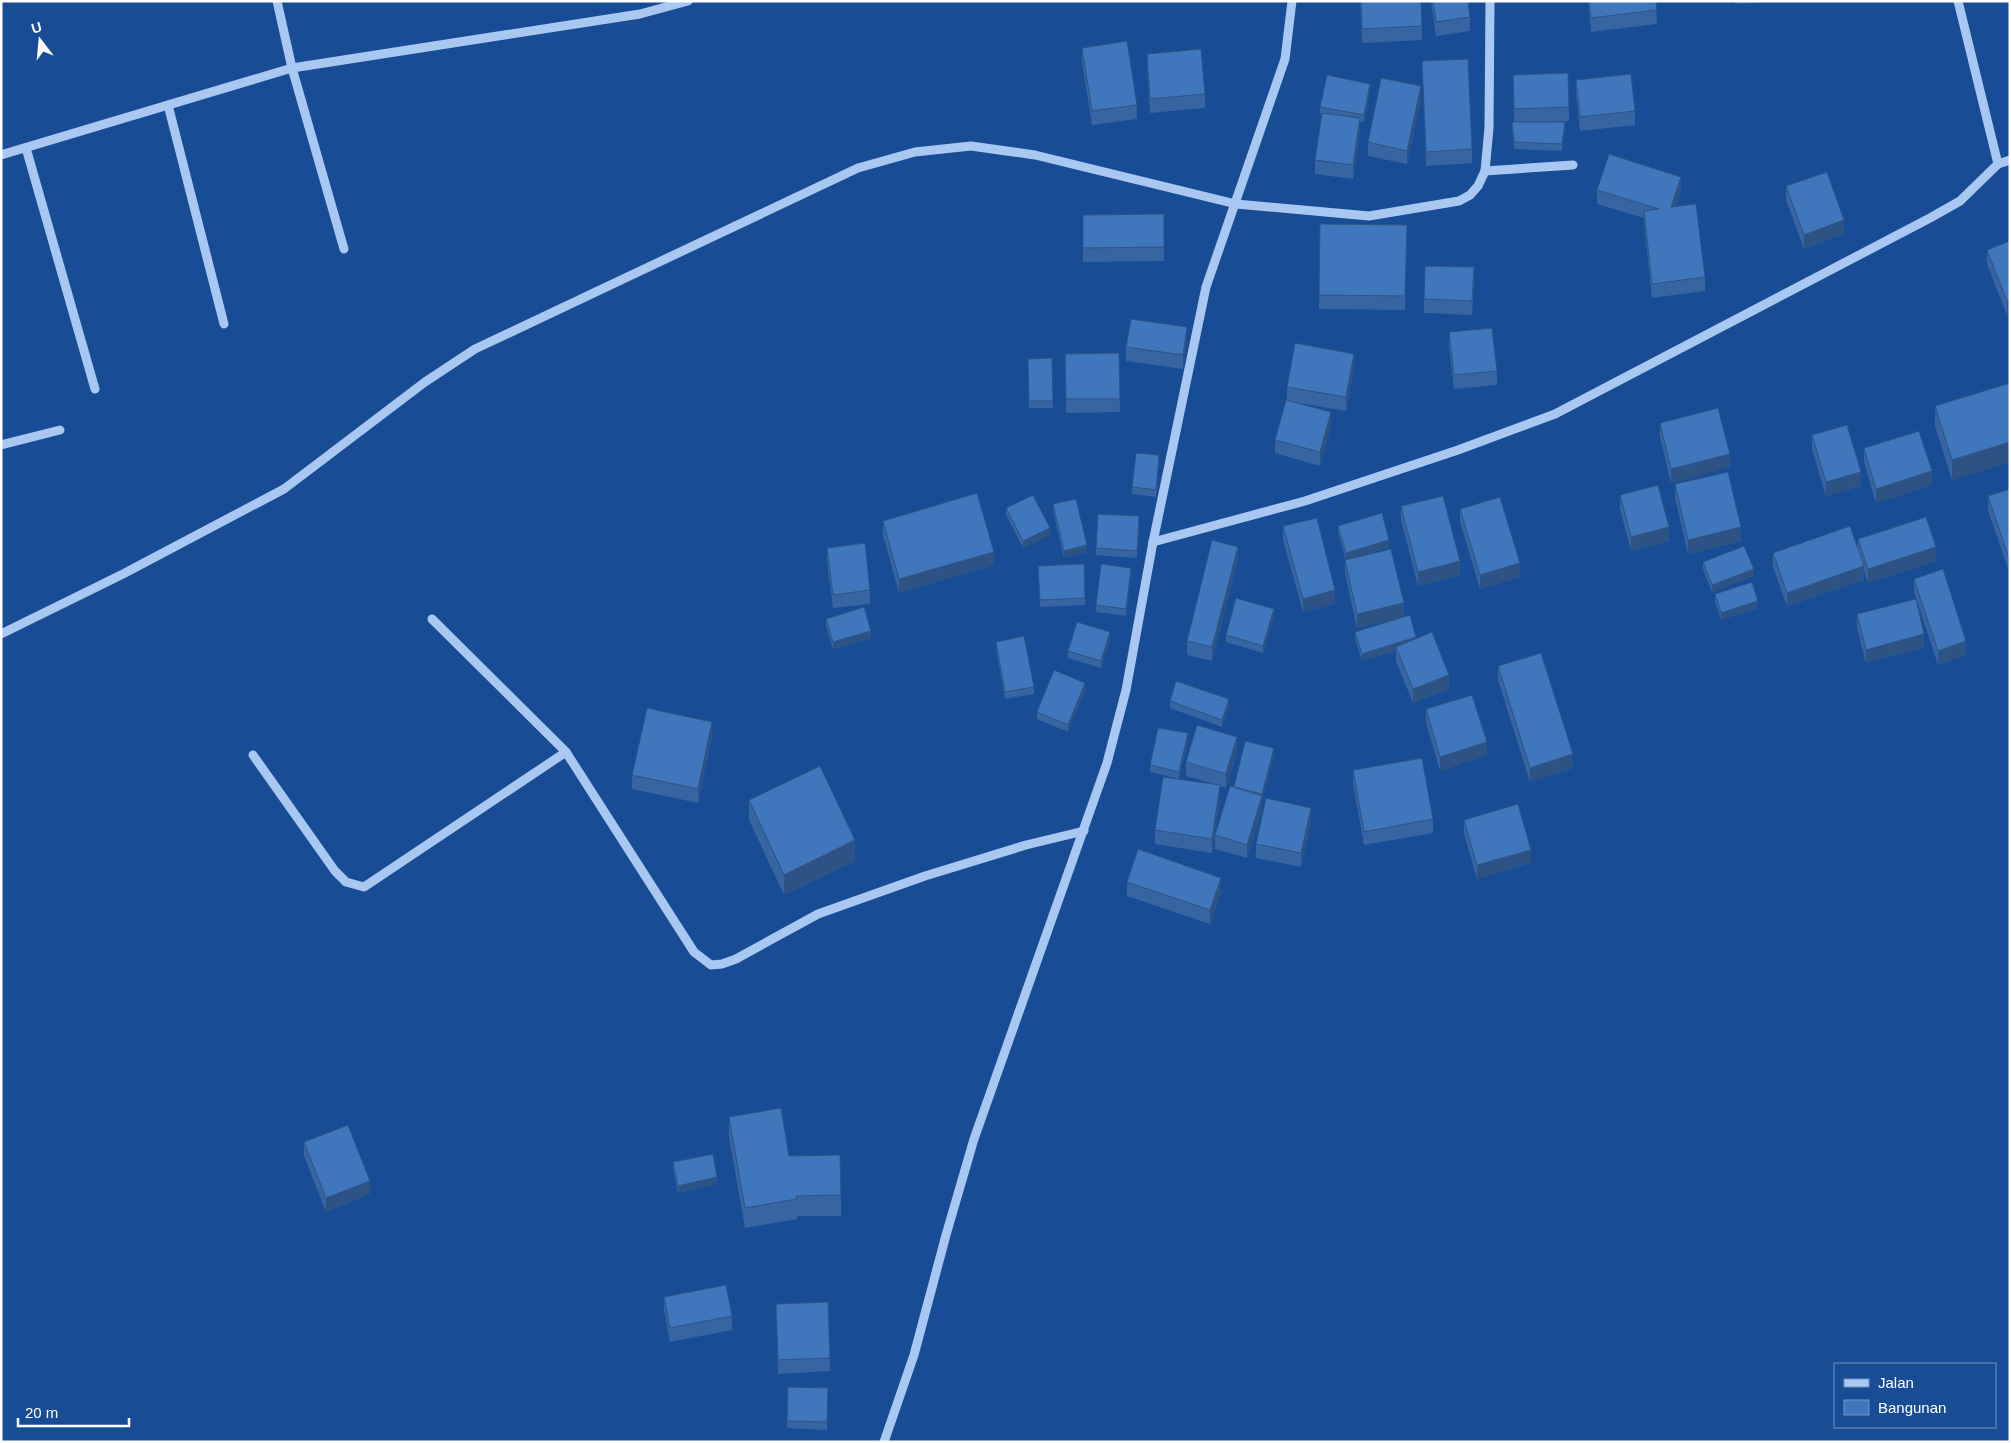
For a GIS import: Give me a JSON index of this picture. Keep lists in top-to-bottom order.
{
  "legend": ["Jalan", "Bangunan"],
  "scale_bar": "20 m",
  "north": "top"
}
